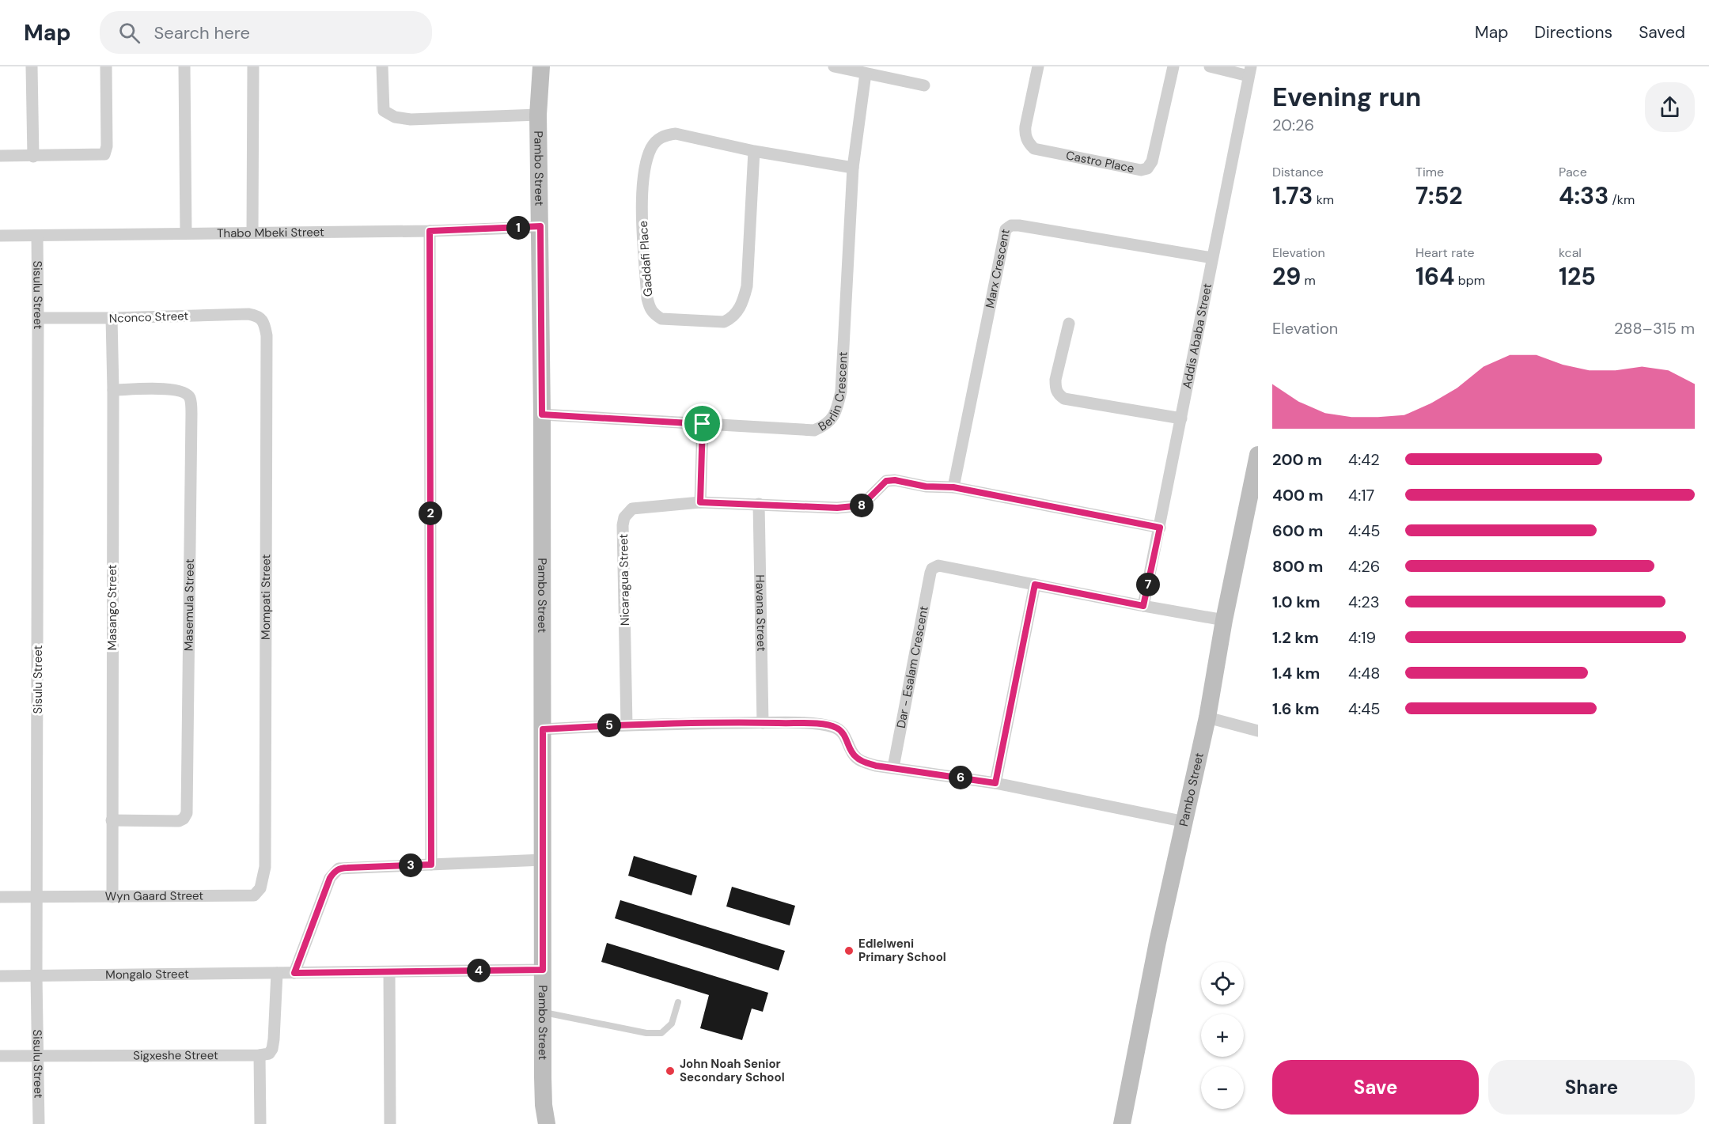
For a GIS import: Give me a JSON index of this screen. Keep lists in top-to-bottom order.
{
  "streets": {
    "street": [
      "Castro Place",
      "Pambo Street",
      "Thabo Mbeki Street",
      "Gaddafi Place",
      "Marx Crescent",
      "Sisulu Street",
      "Nconco Street",
      "Addis Ababa Street",
      "Berlin Crescent",
      "Nicaragua Street",
      "Mompati Street",
      "Masemula Street",
      "Masango Street",
      "Havana Street",
      "Dar - Esalam Crescent",
      "Wyn Gaard Street",
      "Mongalo Street",
      "Sigxeshe Street"
    ]
  },
  "crossings": [
    ["Pambo Street", "Thabo Mbeki Street"],
    ["Pambo Street", "Berlin Crescent"],
    ["Pambo Street", "Dar - Esalam Crescent"],
    ["Pambo Street", "Mongalo Street"],
    ["Thabo Mbeki Street", "Sisulu Street"],
    ["Gaddafi Place", "Berlin Crescent"],
    ["Marx Crescent", "Addis Ababa Street"],
    ["Marx Crescent", "Nicaragua Street"],
    ["Sisulu Street", "Nconco Street"],
    ["Sisulu Street", "Wyn Gaard Street"],
    ["Sisulu Street", "Mongalo Street"],
    ["Sisulu Street", "Sigxeshe Street"],
    ["Nconco Street", "Mompati Street"],
    ["Nconco Street", "Masango Street"],
    ["Addis Ababa Street", "Nicaragua Street"],
    ["Addis Ababa Street", "Dar - Esalam Crescent"],
    ["Nicaragua Street", "Havana Street"],
    ["Mompati Street", "Wyn Gaard Street"],
    ["Masemula Street", "Masango Street"],
    ["Masango Street", "Wyn Gaard Street"]
  ],
  "places": ["Edlelweni Primary School", "John Noah Senior Secondary School"],
  "page": {
    "header": "Map",
    "search": "Search here",
    "nav": ["Map", "Directions", "Saved"],
    "heading": ["Evening run", "20:26"],
    "stats": [
      ["Distance", "1.73 km"],
      ["Time", "7:52"],
      ["Pace", "4:33 /km"],
      ["Elevation", "29 m"],
      ["Heart rate", "164 bpm"],
      ["kcal", "125"]
    ],
    "pins": [
      "1",
      "8",
      "2",
      "7",
      "5",
      "6",
      "3",
      "4"
    ],
    "chart": ["Elevation", "288–315 m"],
    "list": [
      {
        "name": "200 m",
        "note": "4:42"
      },
      {
        "name": "400 m",
        "note": "4:17"
      },
      {
        "name": "600 m",
        "note": "4:45"
      },
      {
        "name": "800 m",
        "note": "4:26"
      },
      {
        "name": "1.0 km",
        "note": "4:23"
      },
      {
        "name": "1.2 km",
        "note": "4:19"
      },
      {
        "name": "1.4 km",
        "note": "4:48"
      },
      {
        "name": "1.6 km",
        "note": "4:45"
      }
    ],
    "map_buttons": ["+", "−"],
    "buttons": ["Save", "Share"]
  }
}
